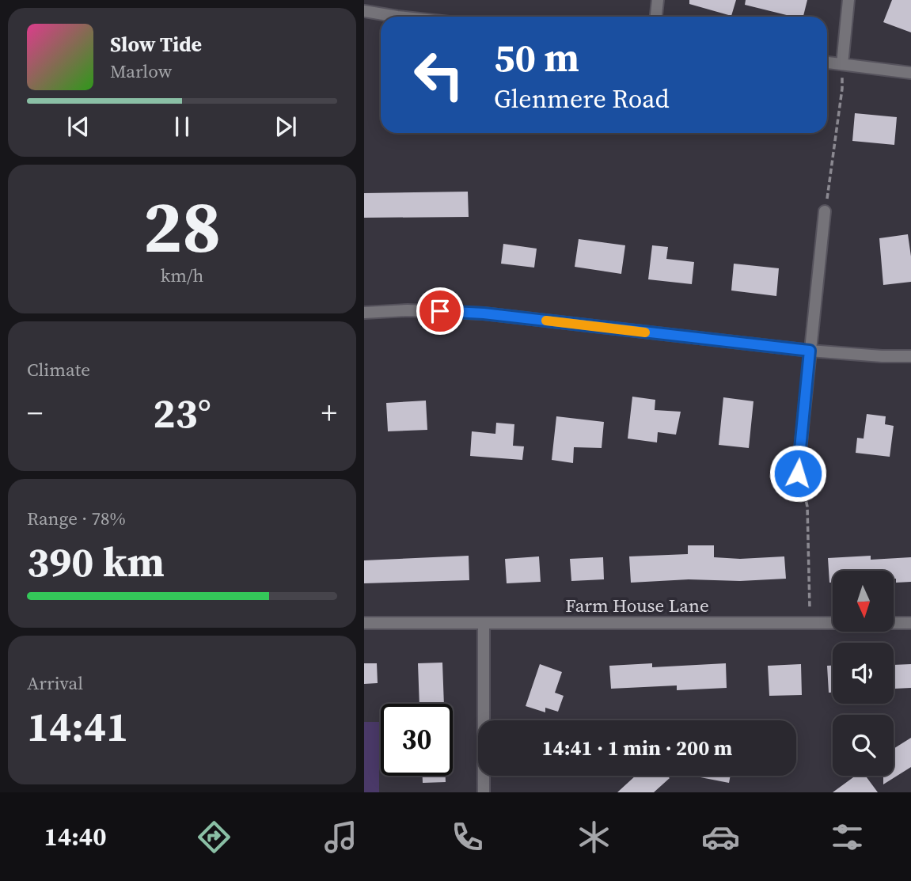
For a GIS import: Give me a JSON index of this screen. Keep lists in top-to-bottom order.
{
  "streets": {
    "street": ["Farm House Lane"]
  },
  "north": "bottom",
  "page": {
    "turn": ["50 m", "Glenmere Road"],
    "song": ["Slow Tide", "Marlow"],
    "tile": [
      ["28", "km/h"],
      "Climate",
      ["Range · 78%", "390 km"],
      ["Arrival", "14:41"]
    ],
    "heat": ["−", "23°", "+"],
    "limit": "30",
    "trip": "14:41 · 1 min · 200 m",
    "tabs": "14:40"
  }
}
